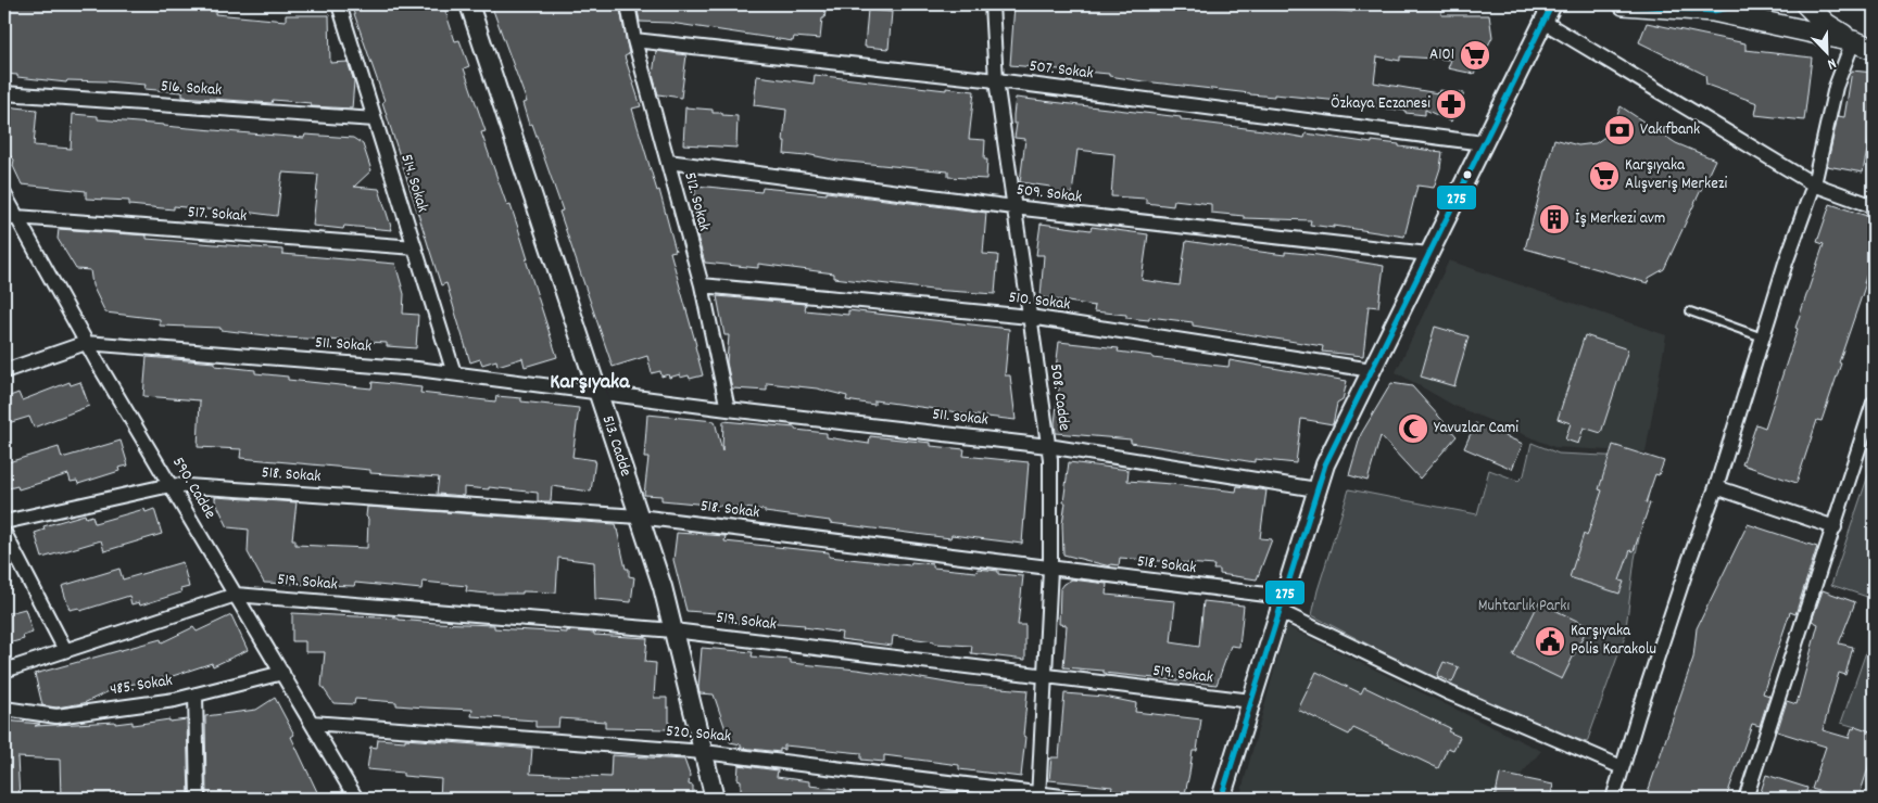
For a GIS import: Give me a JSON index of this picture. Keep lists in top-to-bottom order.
{
  "streets": {
    "street": [
      "507. Sokak",
      "516. Sokak",
      "514. Sokak",
      "509. Sokak",
      "512. Sokak",
      "517. Sokak",
      "510. Sokak",
      "511. Sokak",
      "508. Cadde",
      "511. sokak",
      "513. Cadde",
      "518. Sokak",
      "590. Cadde",
      "519. Sokak",
      "485. Sokak",
      "520. Sokak"
    ]
  },
  "crossings": [
    ["507. Sokak", "512. Sokak"],
    ["507. Sokak", "508. Cadde"],
    ["516. Sokak", "514. Sokak"],
    ["514. Sokak", "517. Sokak"],
    ["514. Sokak", "511. Sokak"],
    ["509. Sokak", "512. Sokak"],
    ["509. Sokak", "508. Cadde"],
    ["512. Sokak", "510. Sokak"],
    ["512. Sokak", "511. sokak"],
    ["517. Sokak", "590. Cadde"],
    ["510. Sokak", "508. Cadde"],
    ["511. Sokak", "511. sokak"],
    ["511. Sokak", "513. Cadde"],
    ["511. Sokak", "590. Cadde"],
    ["508. Cadde", "511. sokak"],
    ["508. Cadde", "518. Sokak"],
    ["508. Cadde", "519. Sokak"],
    ["508. Cadde", "520. Sokak"],
    ["511. sokak", "513. Cadde"],
    ["513. Cadde", "518. Sokak"],
    ["513. Cadde", "519. Sokak"],
    ["513. Cadde", "520. Sokak"],
    ["518. Sokak", "590. Cadde"],
    ["590. Cadde", "519. Sokak"],
    ["590. Cadde", "485. Sokak"],
    ["590. Cadde", "520. Sokak"]
  ],
  "districts": ["Karşıyaka"],
  "parks": ["Muhtarlık Parkı"],
  "places": {
    "supermarket": ["A101", "Karşıyaka Alışveriş Merkezi"],
    "pharmacy": ["Özkaya Eczanesi"],
    "bank": ["Vakıfbank"],
    "building": ["İş Merkezi avm"],
    "mosque": ["Yavuzlar Cami"],
    "public building": ["Karşıyaka Polis Karakolu"]
  },
  "lines": ["transit line 275"],
  "north": "bottom right"
}
